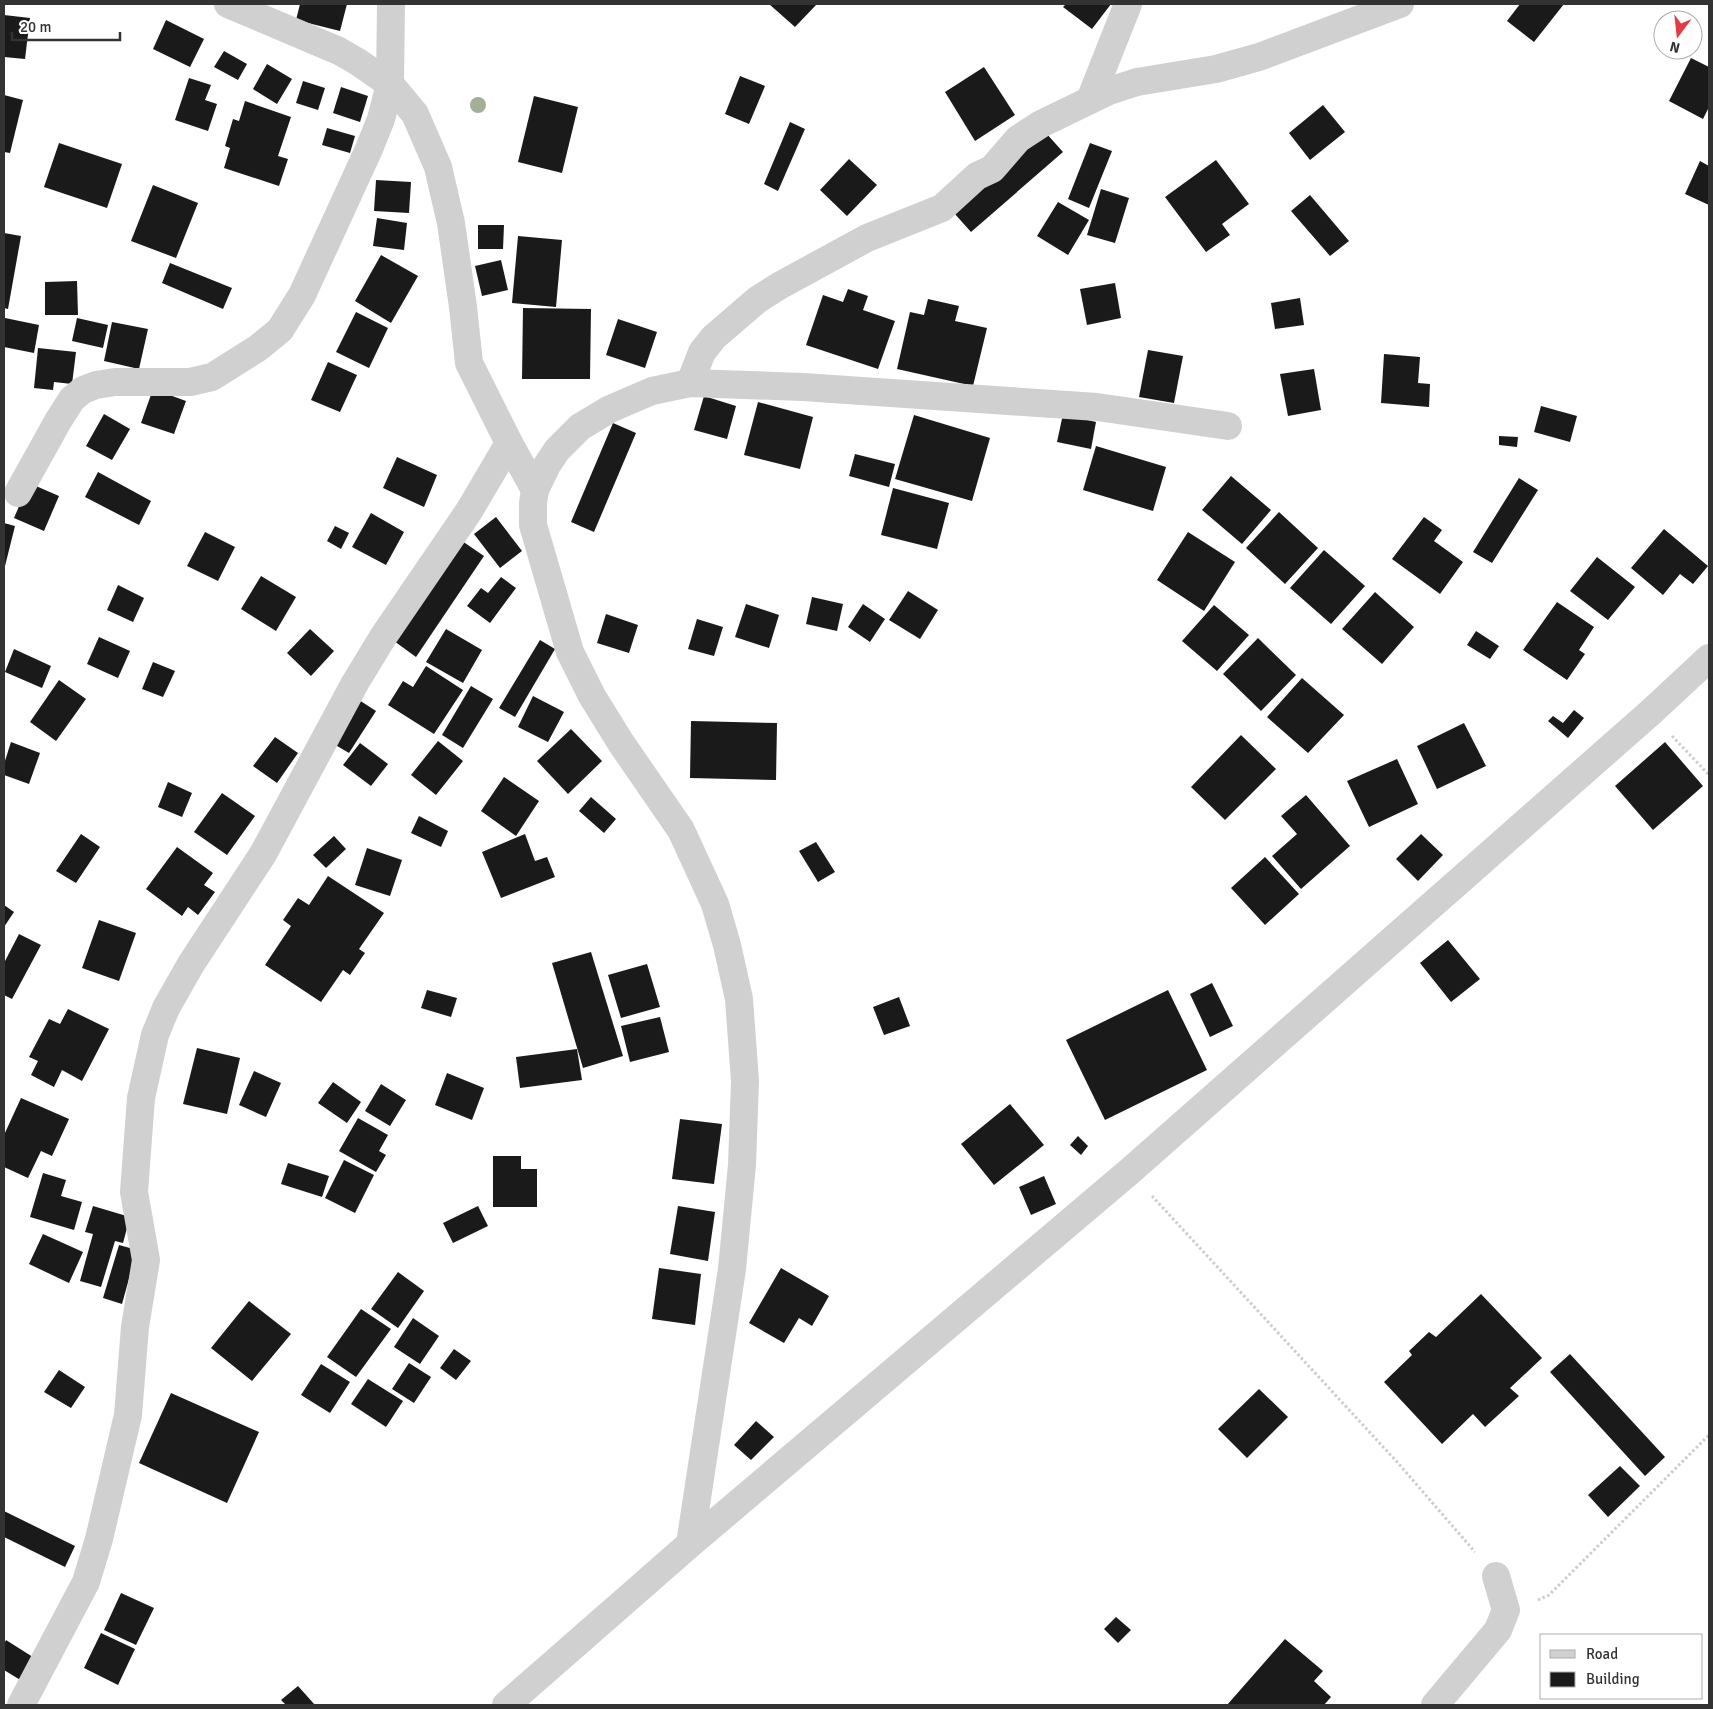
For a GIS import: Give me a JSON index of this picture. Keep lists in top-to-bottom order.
{
  "legend": ["Road", "Building"],
  "scale_bar": "20 m",
  "north": "bottom"
}
